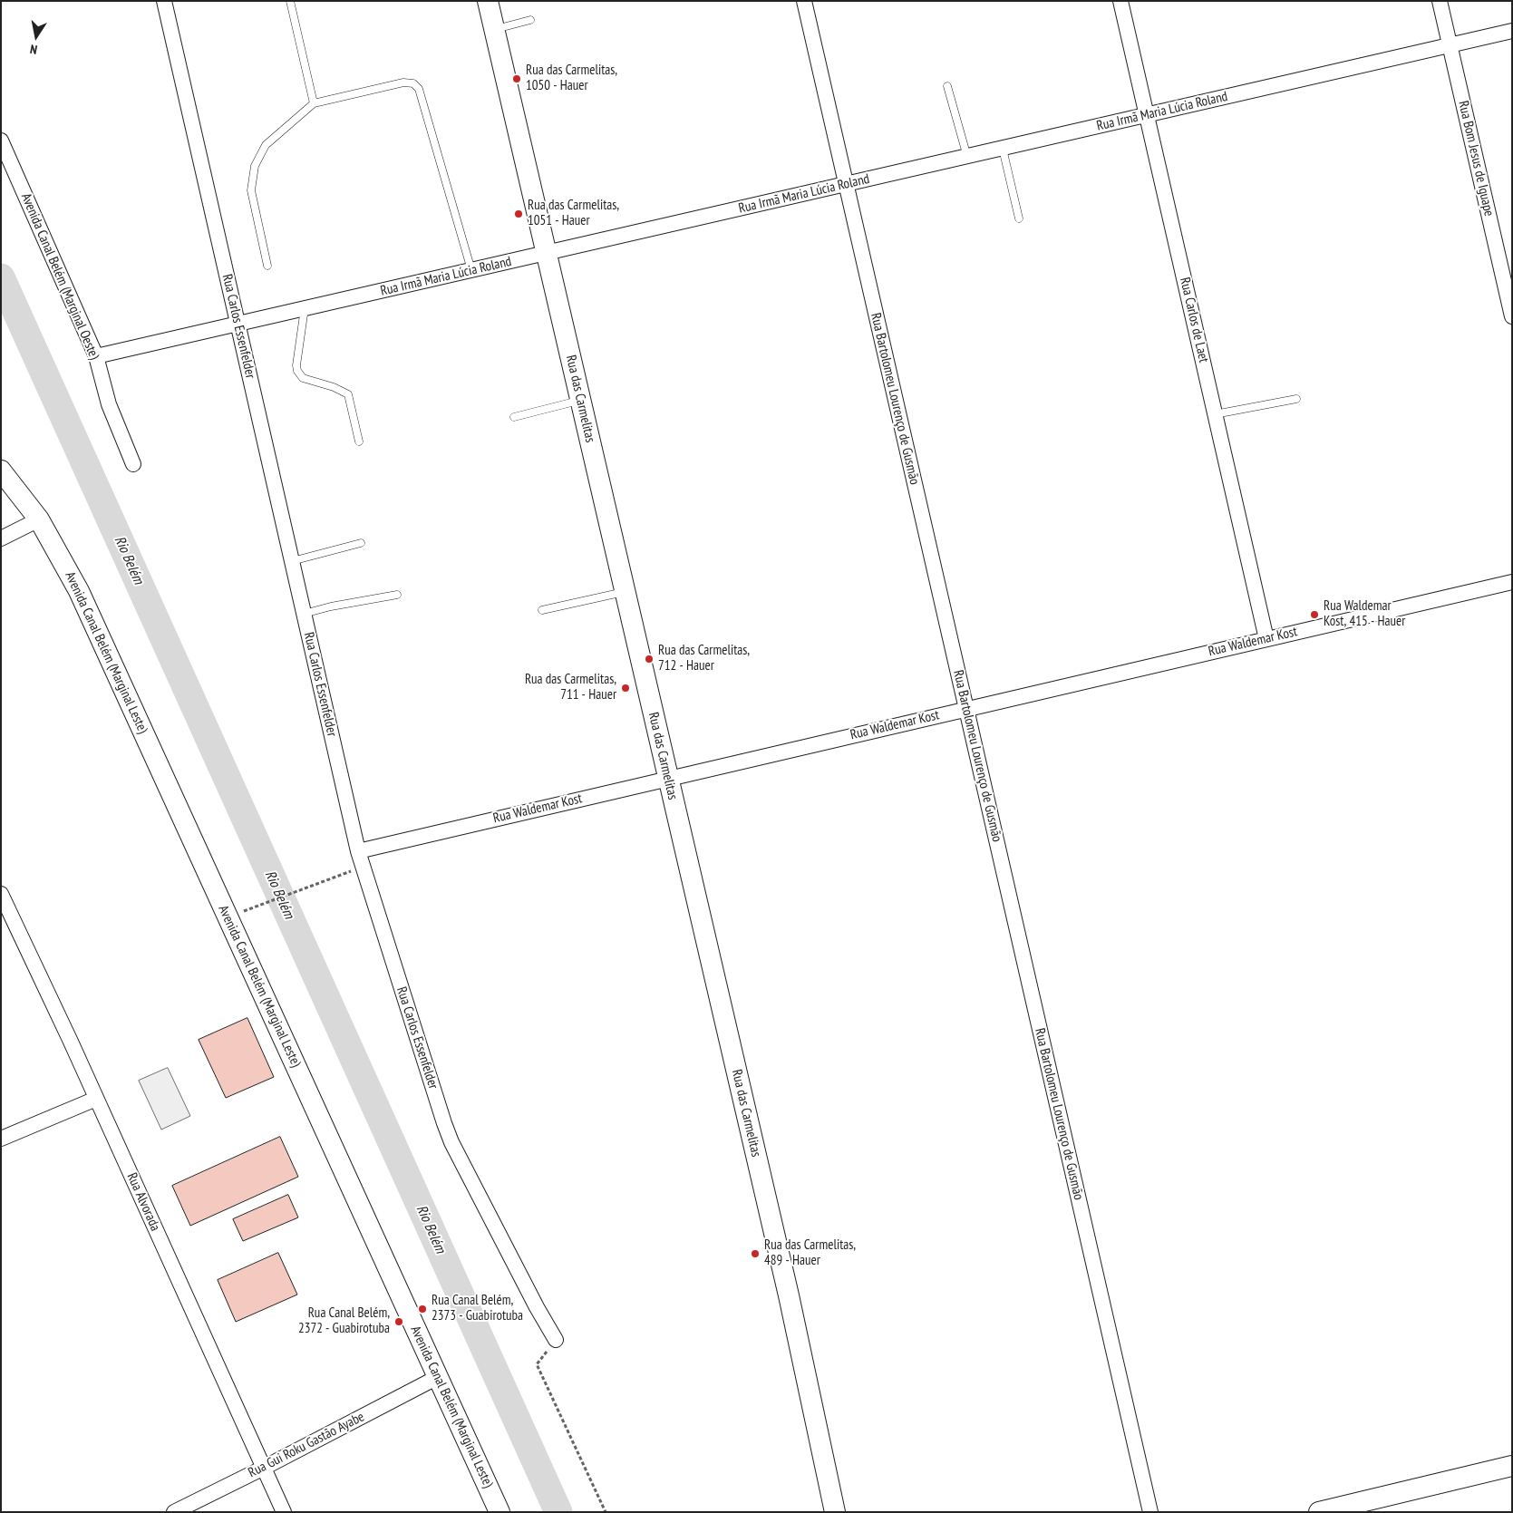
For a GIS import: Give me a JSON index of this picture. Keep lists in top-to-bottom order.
{
  "streets": {
    "street": [
      "Rua Irmã Maria Lúcia Roland",
      "Rua Bom Jesus de Iguape",
      "Avenida Canal Belém (Marginal Oeste)",
      "Rua Carlos de Laet",
      "Rua Carlos Essenfelder",
      "Rua das Carmelitas",
      "Rua Bartolomeu Lourenço de Gusmão",
      "Rua Waldemar Kost",
      "Avenida Canal Belém (Marginal Leste)",
      "Rua Alvorada",
      "Rua Gui Roku Gastão Ayabe"
    ]
  },
  "crossings": [
    ["Rua Irmã Maria Lúcia Roland", "Rua Bom Jesus de Iguape"],
    ["Rua Irmã Maria Lúcia Roland", "Avenida Canal Belém (Marginal Oeste)"],
    ["Rua Irmã Maria Lúcia Roland", "Rua Carlos de Laet"],
    ["Rua Irmã Maria Lúcia Roland", "Rua Carlos Essenfelder"],
    ["Rua Irmã Maria Lúcia Roland", "Rua das Carmelitas"],
    ["Rua Irmã Maria Lúcia Roland", "Rua Bartolomeu Lourenço de Gusmão"],
    ["Rua Carlos de Laet", "Rua Waldemar Kost"],
    ["Rua Carlos Essenfelder", "Rua Waldemar Kost"],
    ["Rua das Carmelitas", "Rua Waldemar Kost"],
    ["Rua Bartolomeu Lourenço de Gusmão", "Rua Waldemar Kost"],
    ["Avenida Canal Belém (Marginal Leste)", "Rua Gui Roku Gastão Ayabe"],
    ["Rua Alvorada", "Rua Gui Roku Gastão Ayabe"]
  ],
  "water": ["Rio Belém"],
  "places": [
    "Rua das Carmelitas, 1050 - Hauer",
    "Rua das Carmelitas, 1051 - Hauer",
    "Rua Waldemar Kost, 415 - Hauer",
    "Rua das Carmelitas, 712 - Hauer",
    "Rua das Carmelitas, 711 - Hauer",
    "Rua das Carmelitas, 489 - Hauer",
    "Rua Canal Belém, 2373 - Guabirotuba",
    "Rua Canal Belém, 2372 - Guabirotuba"
  ],
  "north": "bottom"
}
